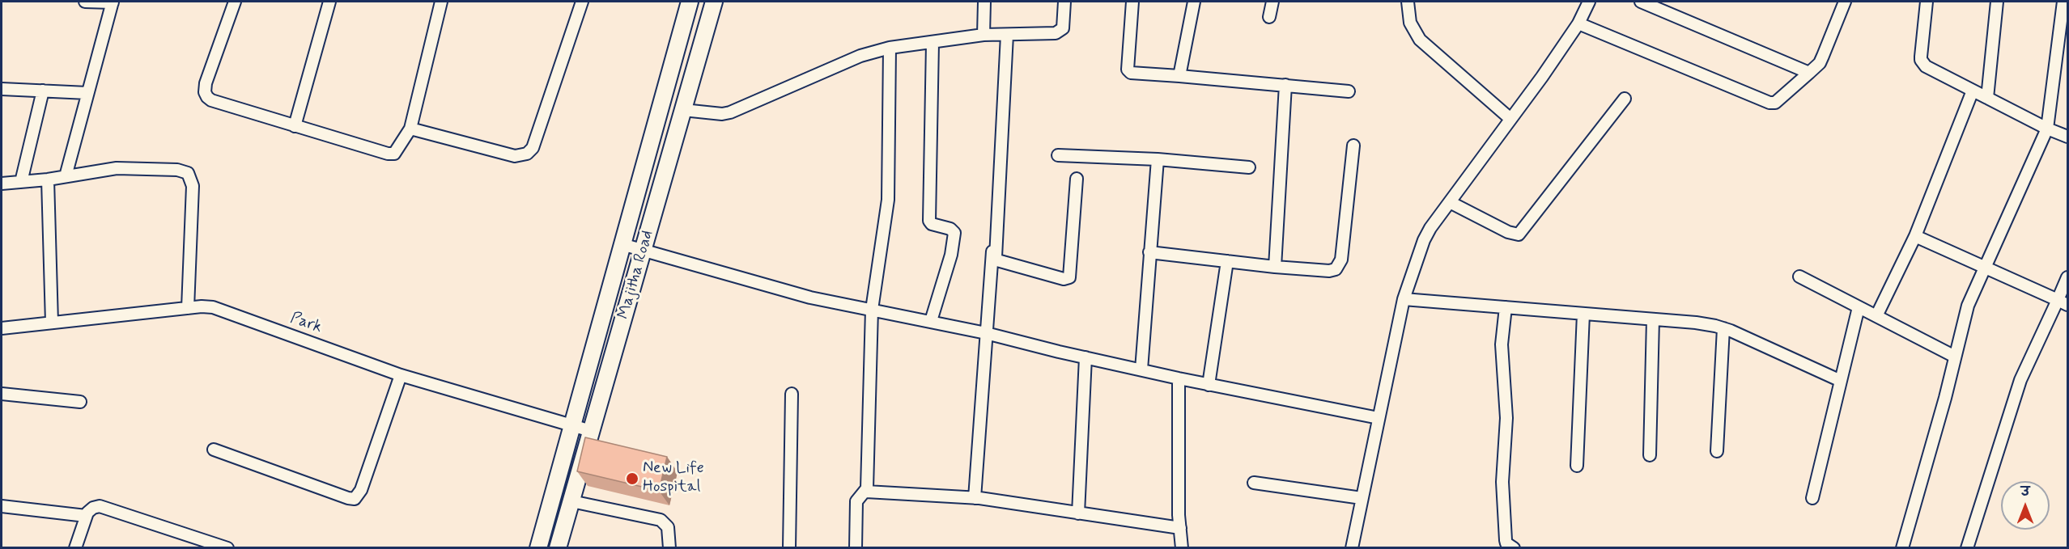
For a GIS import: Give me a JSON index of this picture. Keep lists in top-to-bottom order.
{
  "streets": {
    "main road": ["Majitha Road"],
    "street": ["Park"]
  },
  "crossings": [
    ["Majitha Road", "Park"]
  ],
  "places": ["New Life Hospital"],
  "north": "top"
}
